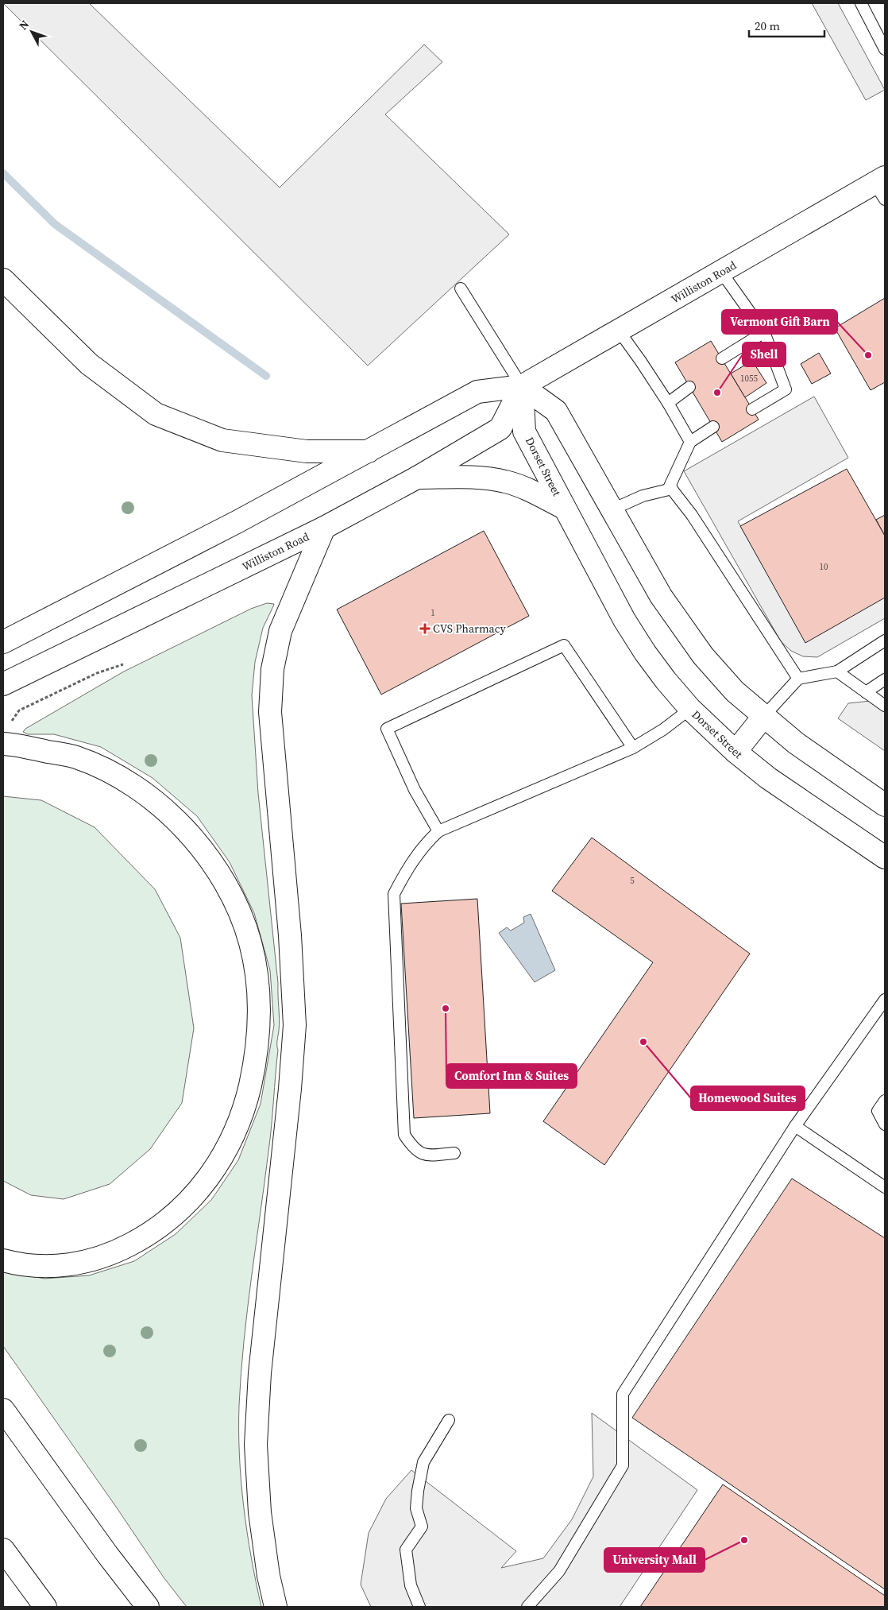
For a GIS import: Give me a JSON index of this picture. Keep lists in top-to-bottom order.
{
  "streets": {
    "main road": ["Williston Road", "Dorset Street"]
  },
  "crossings": [
    ["Williston Road", "Dorset Street"]
  ],
  "places": {
    "other": [
      "Vermont Gift Barn",
      "Shell",
      "Comfort Inn & Suites",
      "Homewood Suites",
      "University Mall"
    ],
    "health": ["CVS Pharmacy"]
  },
  "house_numbers": [
    "1055",
    "10",
    "1",
    "5"
  ],
  "scale_bar": "20 m",
  "north": "top left"
}
